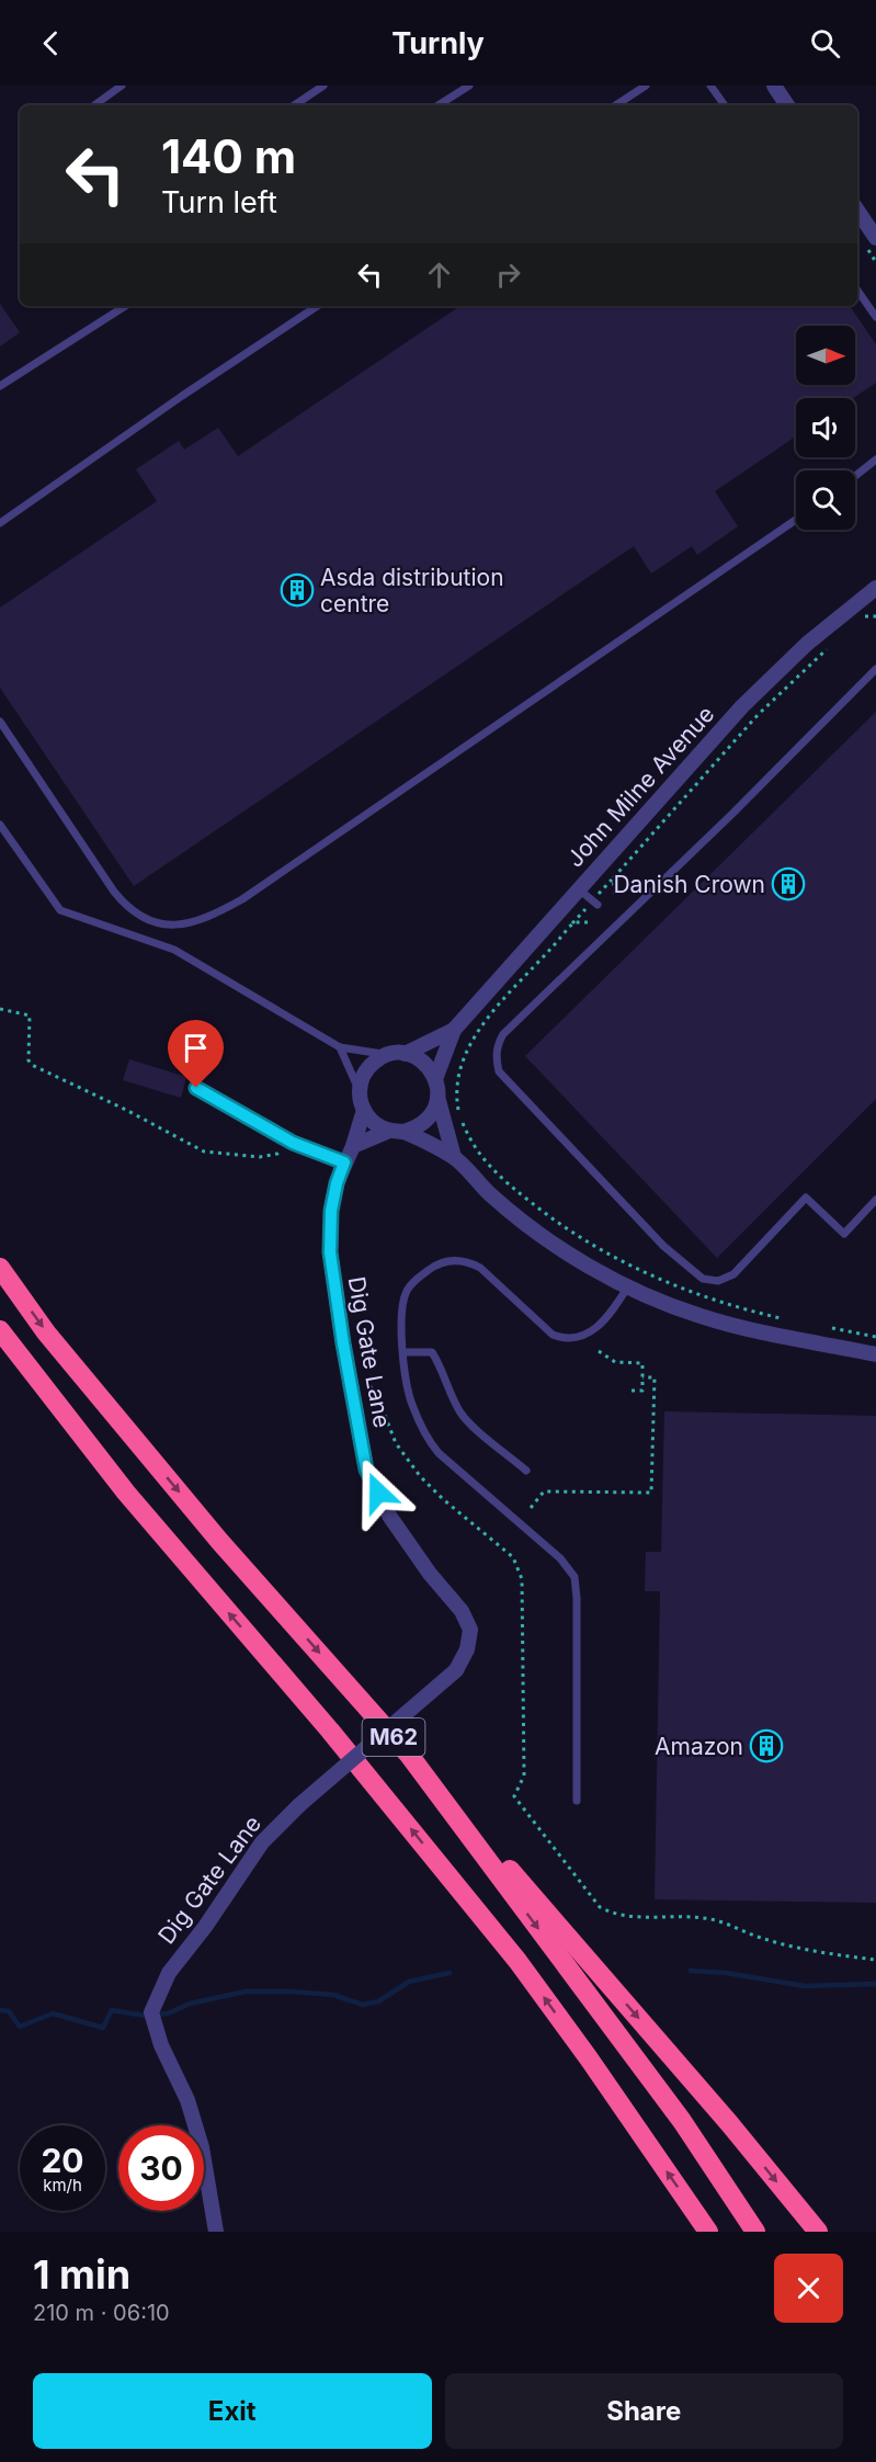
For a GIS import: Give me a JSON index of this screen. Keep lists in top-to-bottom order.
{
  "streets": {
    "highway": ["M62"],
    "street": ["John Milne Avenue", "Dig Gate Lane"]
  },
  "crossings": [
    ["John Milne Avenue", "Dig Gate Lane"]
  ],
  "places": {
    "building": ["Asda distribution centre", "Danish Crown", "Amazon"]
  },
  "north": "right",
  "page": {
    "header": "Turnly",
    "turn": ["140 m", "Turn left"],
    "speed": "20 km/h",
    "limit": "30",
    "heading": ["1 min", "210 m · 06:10"],
    "buttons": ["Exit", "Share"]
  }
}
